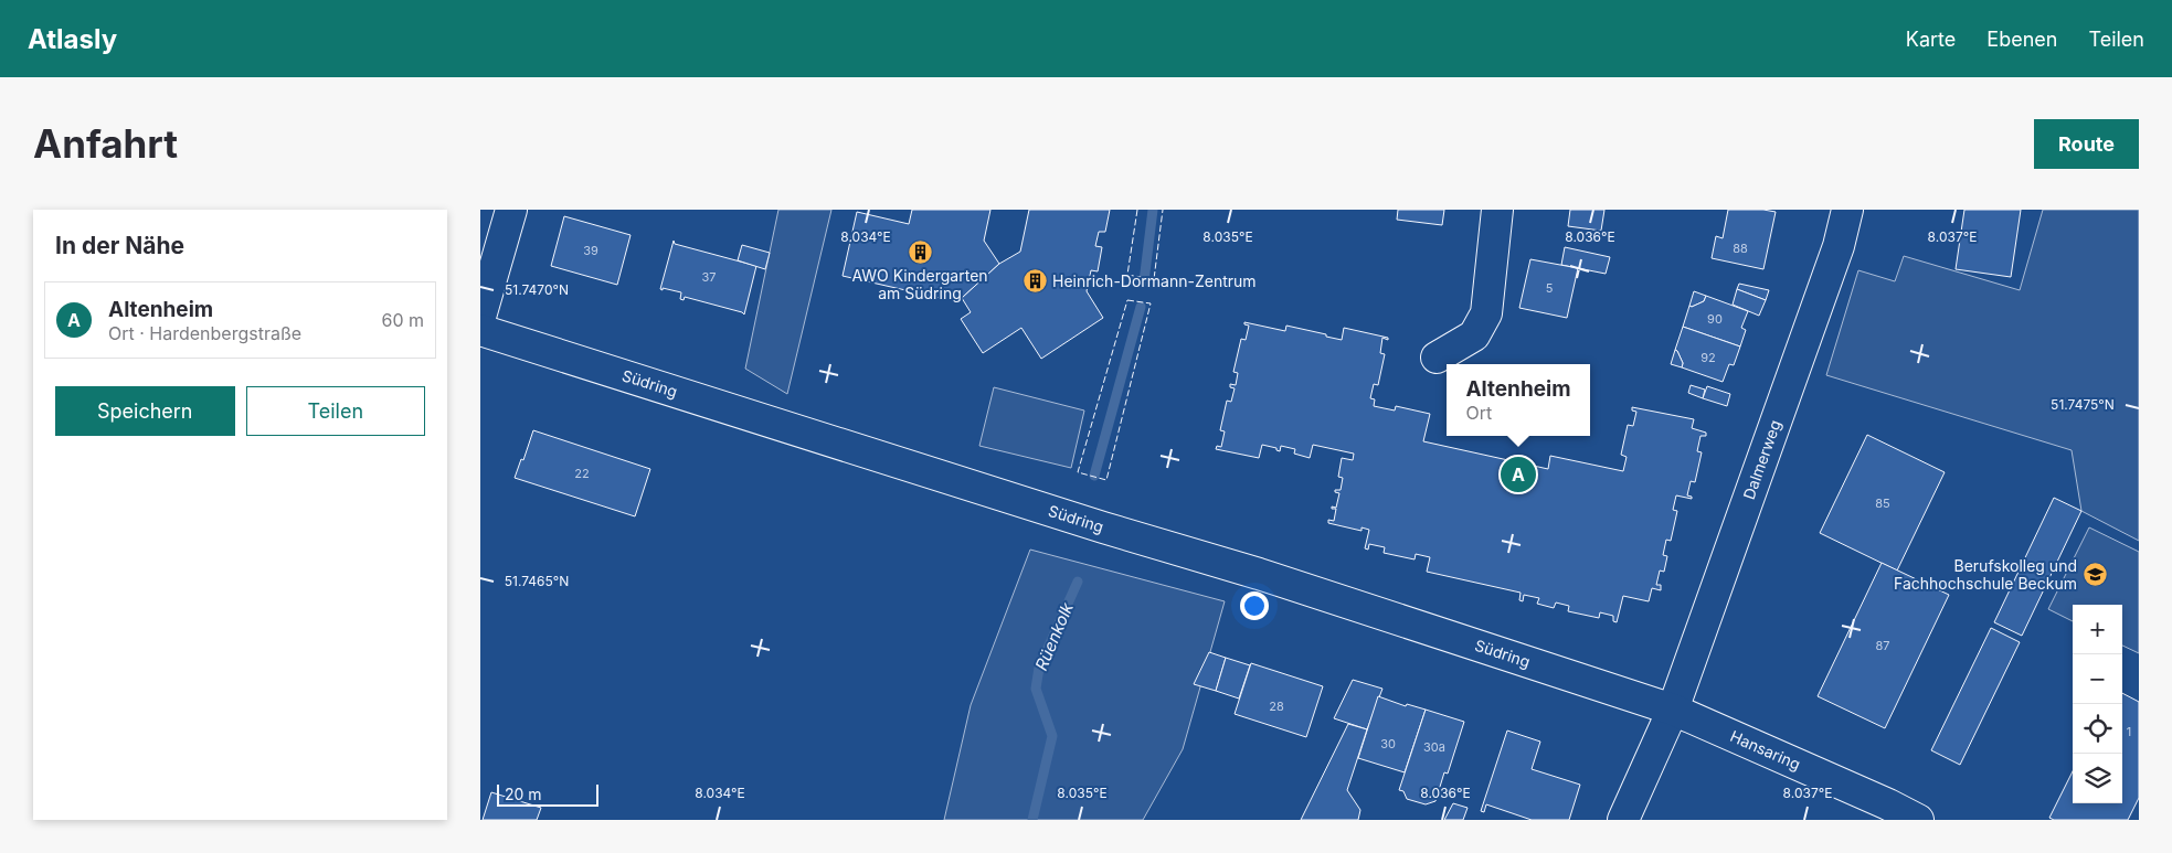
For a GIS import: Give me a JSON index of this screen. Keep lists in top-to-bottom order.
{
  "streets": {
    "street": ["Südring", "Dalmerweg", "Hansaring"]
  },
  "crossings": [
    ["Südring", "Dalmerweg"],
    ["Südring", "Hansaring"],
    ["Dalmerweg", "Hansaring"]
  ],
  "water": ["Rüenkolk"],
  "places": {
    "building": ["AWO Kindergarten am Südring", "Heinrich-Dormann-Zentrum"],
    "school or university": ["Berufskolleg und Fachhochschule Beckum"]
  },
  "house_numbers": [
    "88",
    "39",
    "37",
    "5",
    "90",
    "92",
    "22",
    "85",
    "87",
    "28",
    "1",
    "30",
    "30a"
  ],
  "scale_bar": "20 m",
  "page": {
    "header": "Atlasly",
    "nav": ["Karte", "Ebenen", "Teilen"],
    "buttons": [
      "Route",
      ["Speichern", "Teilen"]
    ],
    "title": "Anfahrt",
    "heading": "In der Nähe",
    "list": [
      {
        "mark": "A",
        "name": "Altenheim",
        "note": "Ort · Hardenbergstraße",
        "value": "60 m"
      }
    ],
    "popup": ["Altenheim", "Ort"],
    "pins": "A",
    "map_buttons": ["+", "−"],
    "scale": "20 m"
  },
  "coordinates": [
    "8.034°E",
    "8.035°E",
    "8.036°E",
    "8.037°E",
    "51.7470°N",
    "51.7475°N",
    "51.7465°N"
  ]
}
